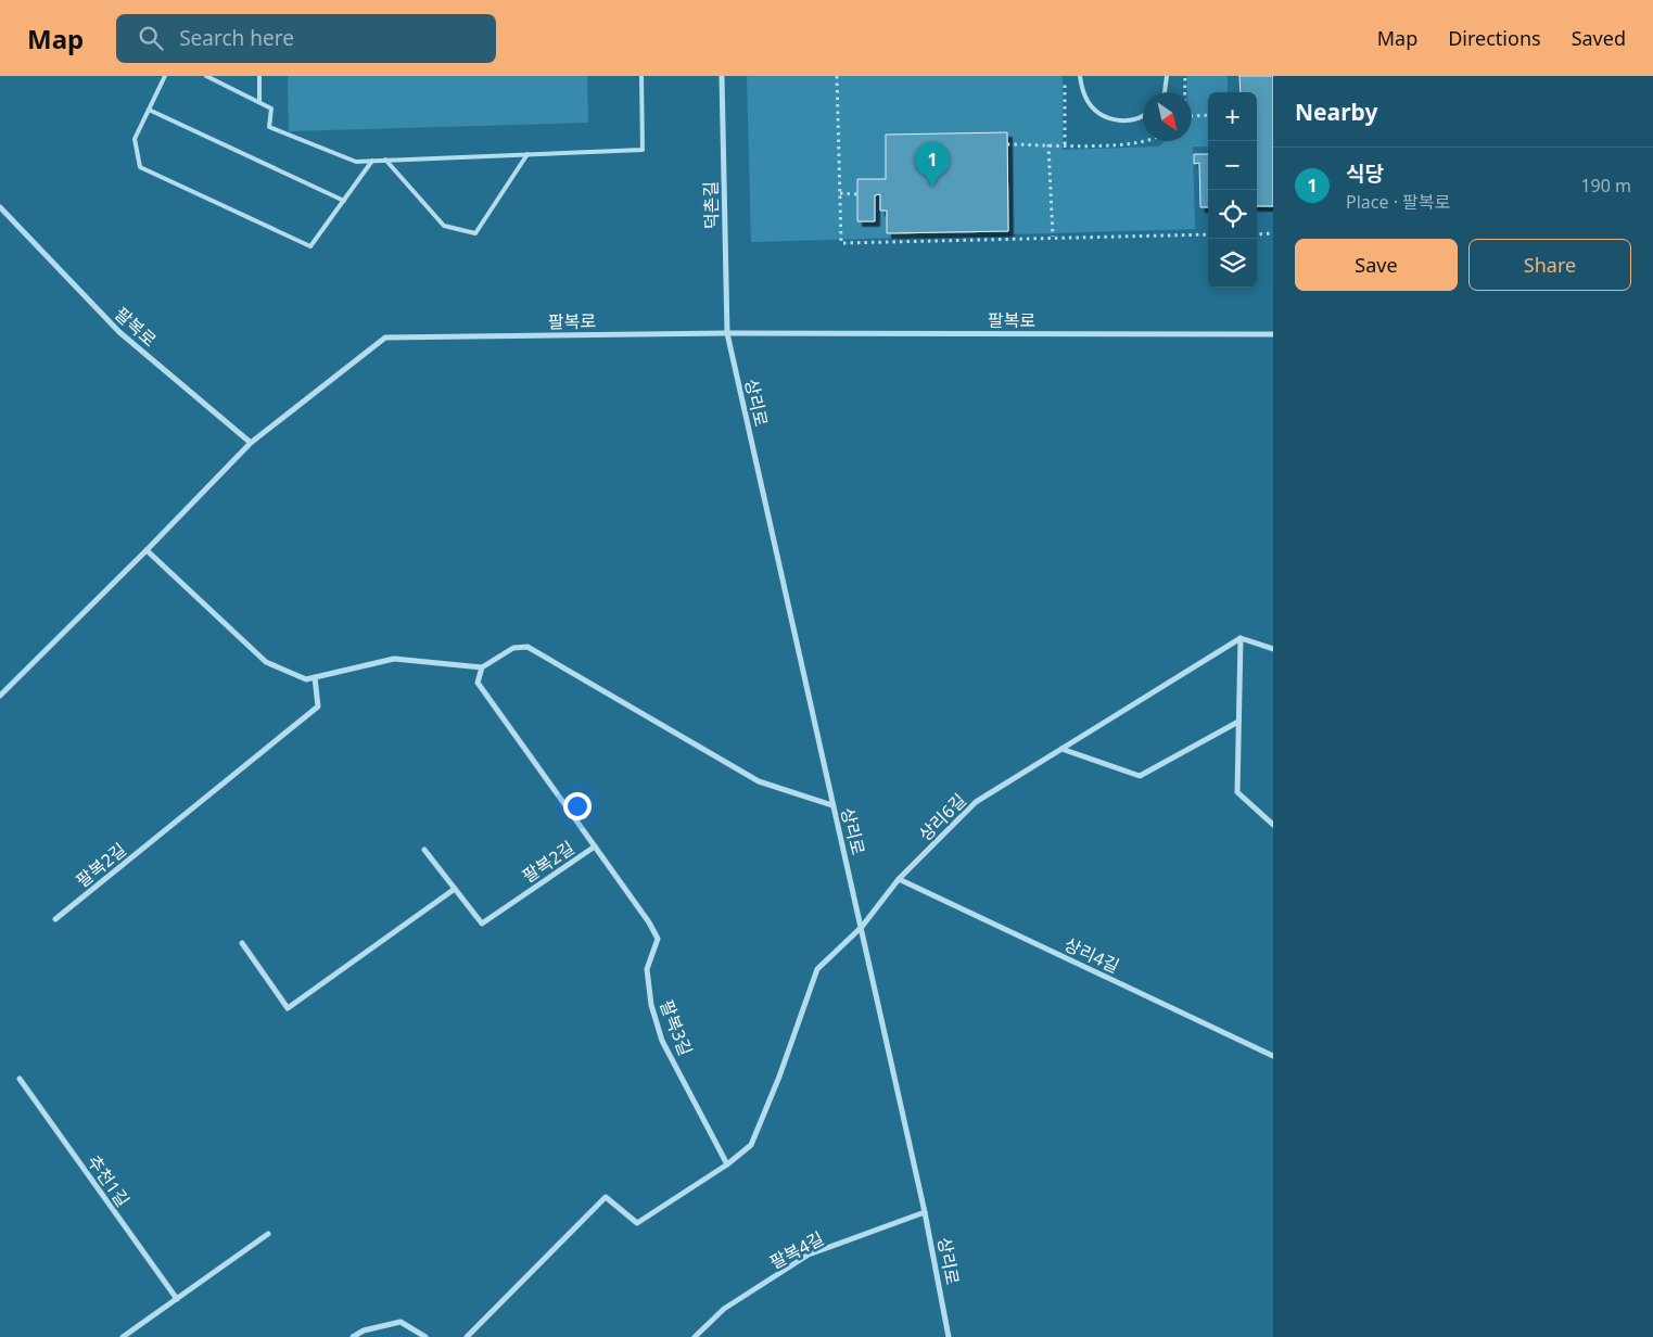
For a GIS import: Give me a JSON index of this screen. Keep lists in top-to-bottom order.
{
  "streets": {
    "street": [
      "덕촌길",
      "팔복로",
      "상리로",
      "상리6길",
      "팔복2길",
      "상리4길",
      "팔복3길",
      "추천1길",
      "팔복4길"
    ]
  },
  "crossings": [
    ["덕촌길", "팔복로"],
    ["덕촌길", "상리로"],
    ["팔복로", "상리로"],
    ["상리로", "상리6길"],
    ["상리로", "팔복4길"],
    ["상리6길", "상리4길"],
    ["팔복2길", "팔복3길"]
  ],
  "north": "bottom right",
  "page": {
    "header": "Map",
    "search": "Search here",
    "nav": ["Map", "Directions", "Saved"],
    "heading": "Nearby",
    "map_buttons": ["+", "−"],
    "pins": "1",
    "list": [
      {
        "mark": "1",
        "name": "식당",
        "note": "Place · 팔복로",
        "value": "190 m"
      }
    ],
    "buttons": ["Save", "Share"]
  }
}
